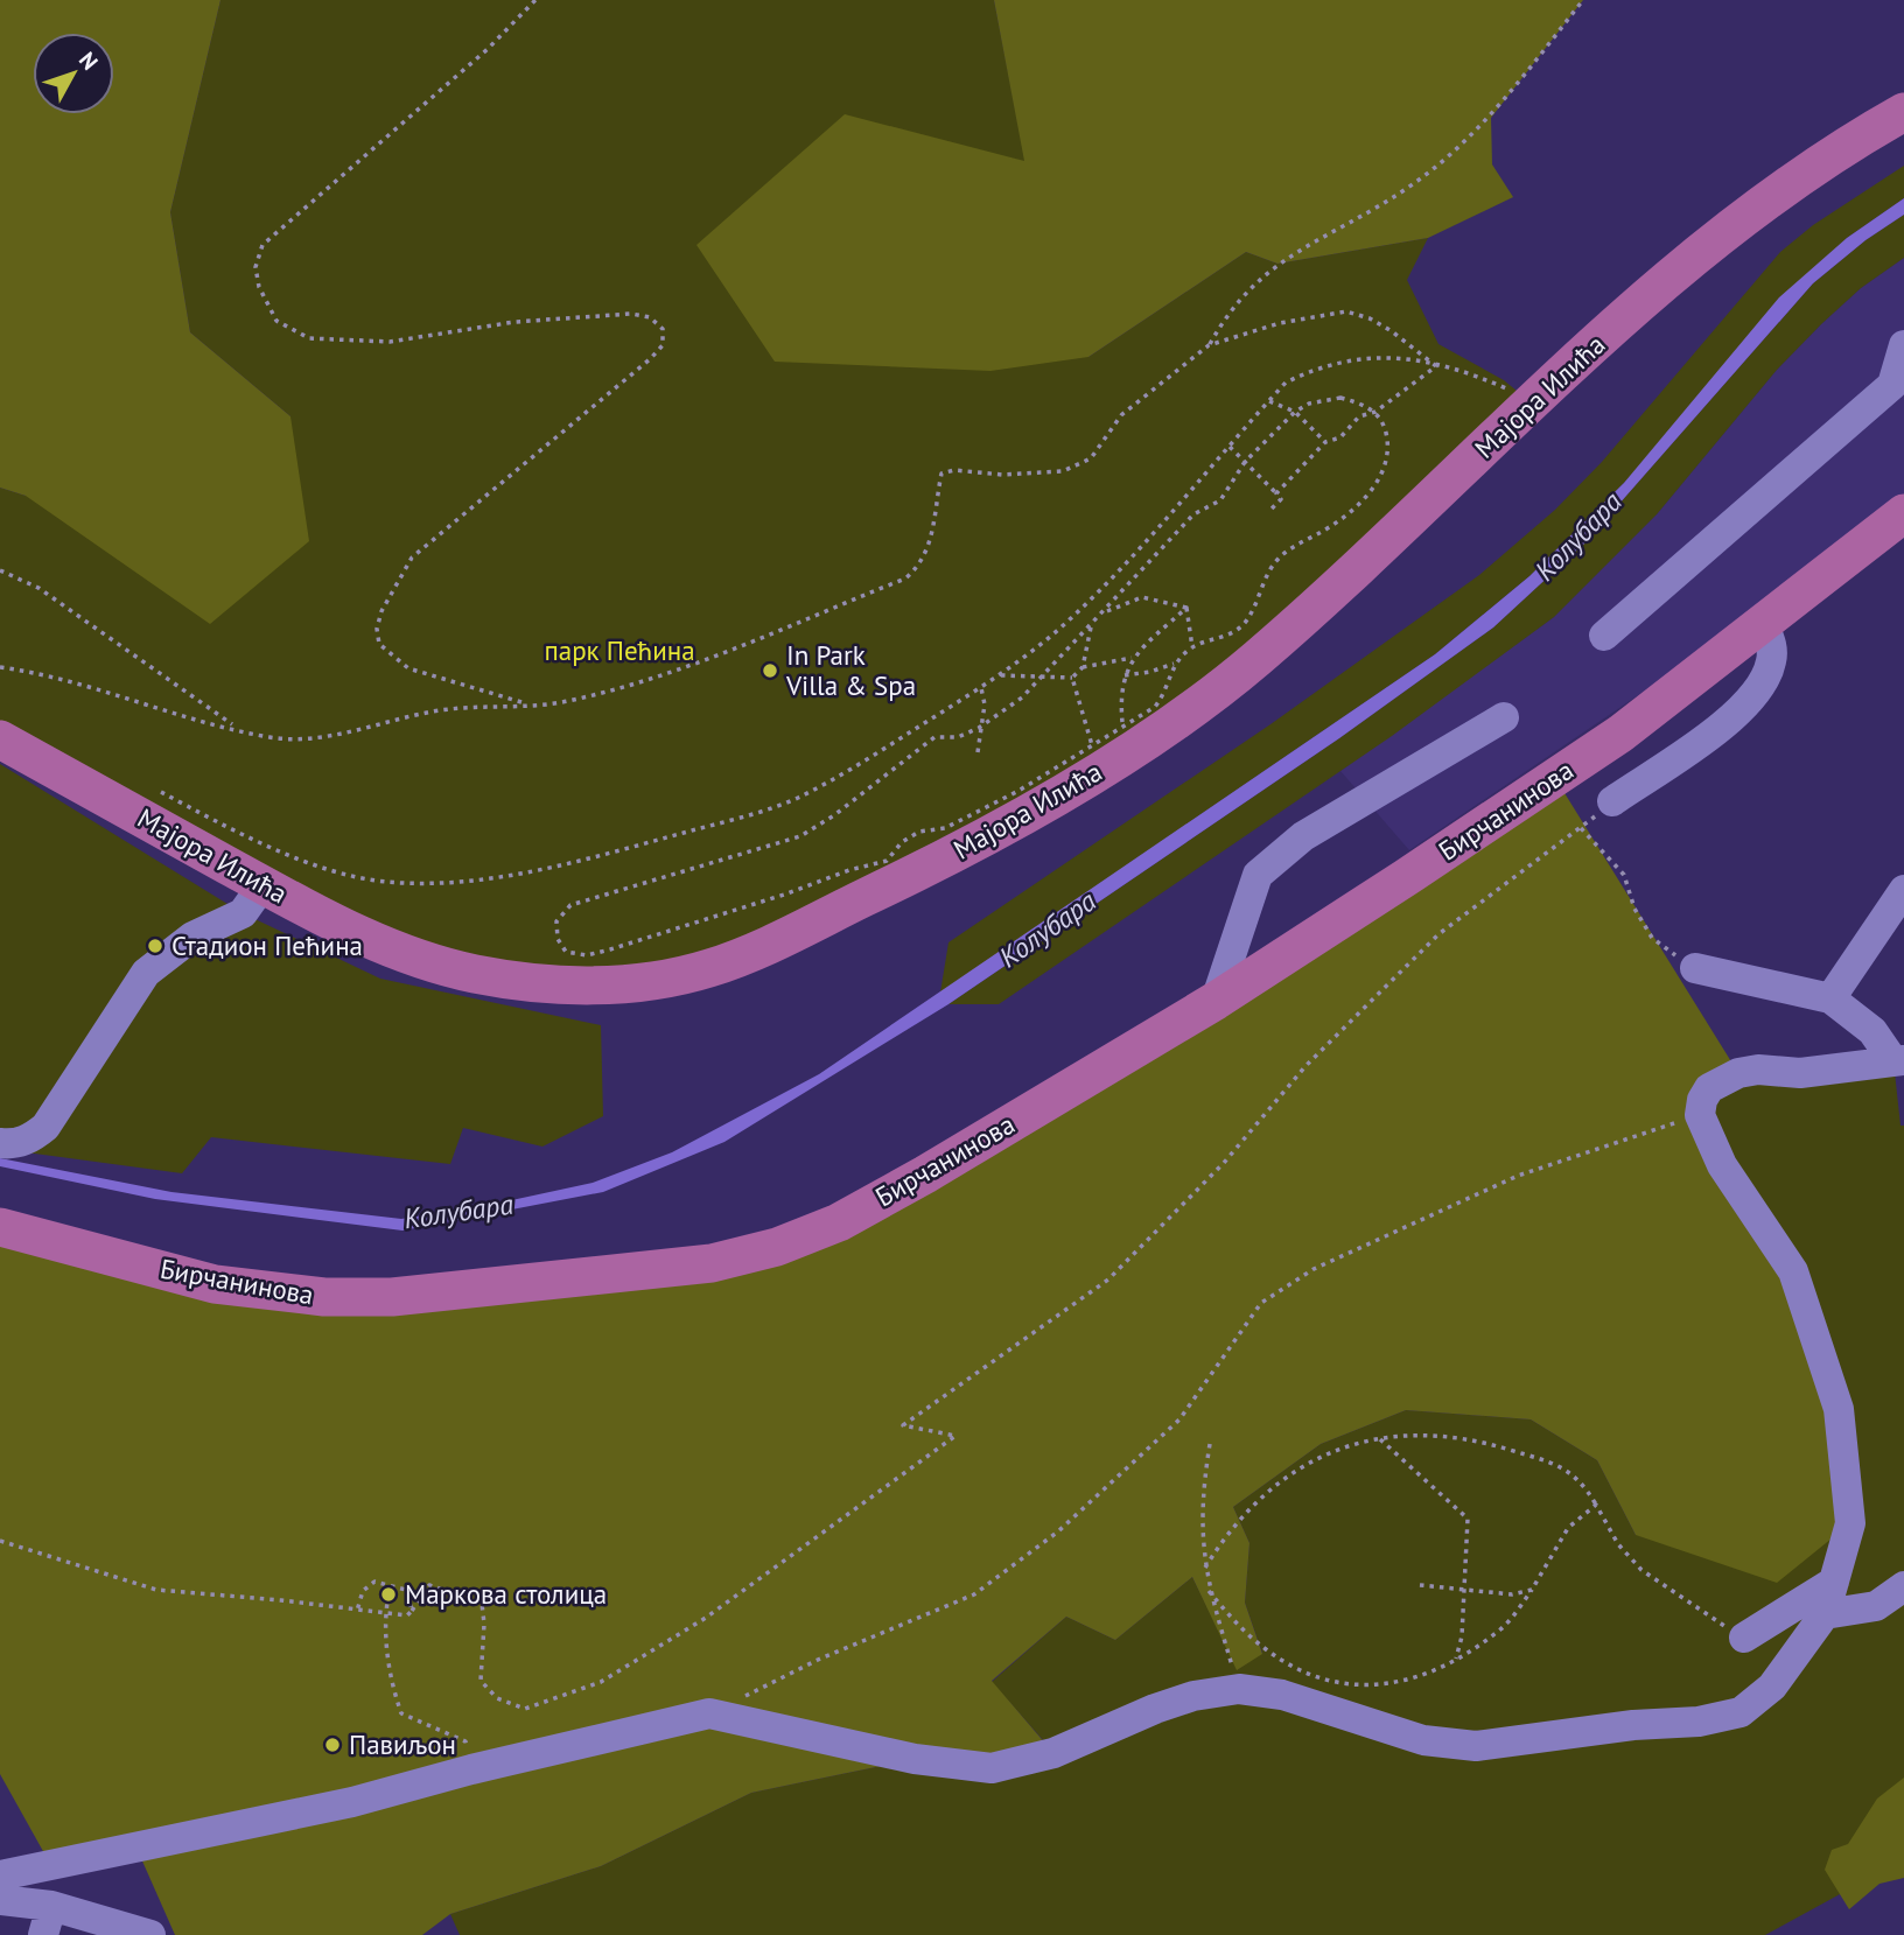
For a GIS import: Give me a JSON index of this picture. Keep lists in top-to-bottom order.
{
  "streets": {
    "main road": ["Мајора Илића", "Бирчанинова"]
  },
  "water": ["Колубара"],
  "parks": ["парк Пећина"],
  "places": [
    "In Park Villa & Spa",
    "Стадион Пећина",
    "Маркова столица",
    "Павиљон"
  ],
  "north": "top right"
}
